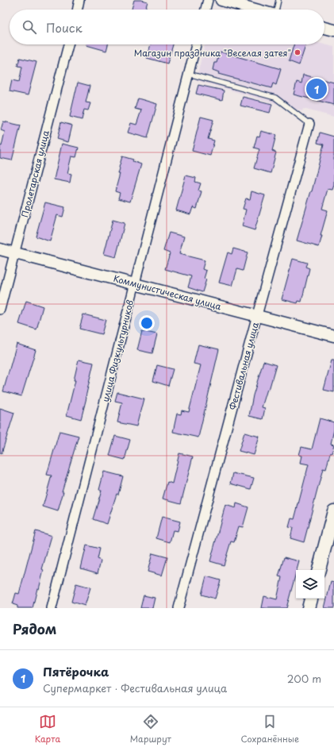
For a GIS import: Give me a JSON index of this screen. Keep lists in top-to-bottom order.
{
  "streets": {
    "street": [
      "Пролетарская улица",
      "Коммунистическая улица",
      "улица Физкультурников",
      "Фестивальная улица"
    ]
  },
  "crossings": [
    ["Пролетарская улица", "Коммунистическая улица"],
    ["Коммунистическая улица", "улица Физкультурников"],
    ["Коммунистическая улица", "Фестивальная улица"]
  ],
  "places": ["Магазин праздника \"Веселая затея\""],
  "page": {
    "search": "Поиск",
    "pins": "1",
    "heading": "Рядом",
    "list": [
      {
        "mark": "1",
        "name": "Пятёрочка",
        "note": "Супермаркет · Фестивальная улица",
        "value": "200 m"
      }
    ],
    "nav": ["Карта", "Маршрут", "Сохранённые"]
  }
}
